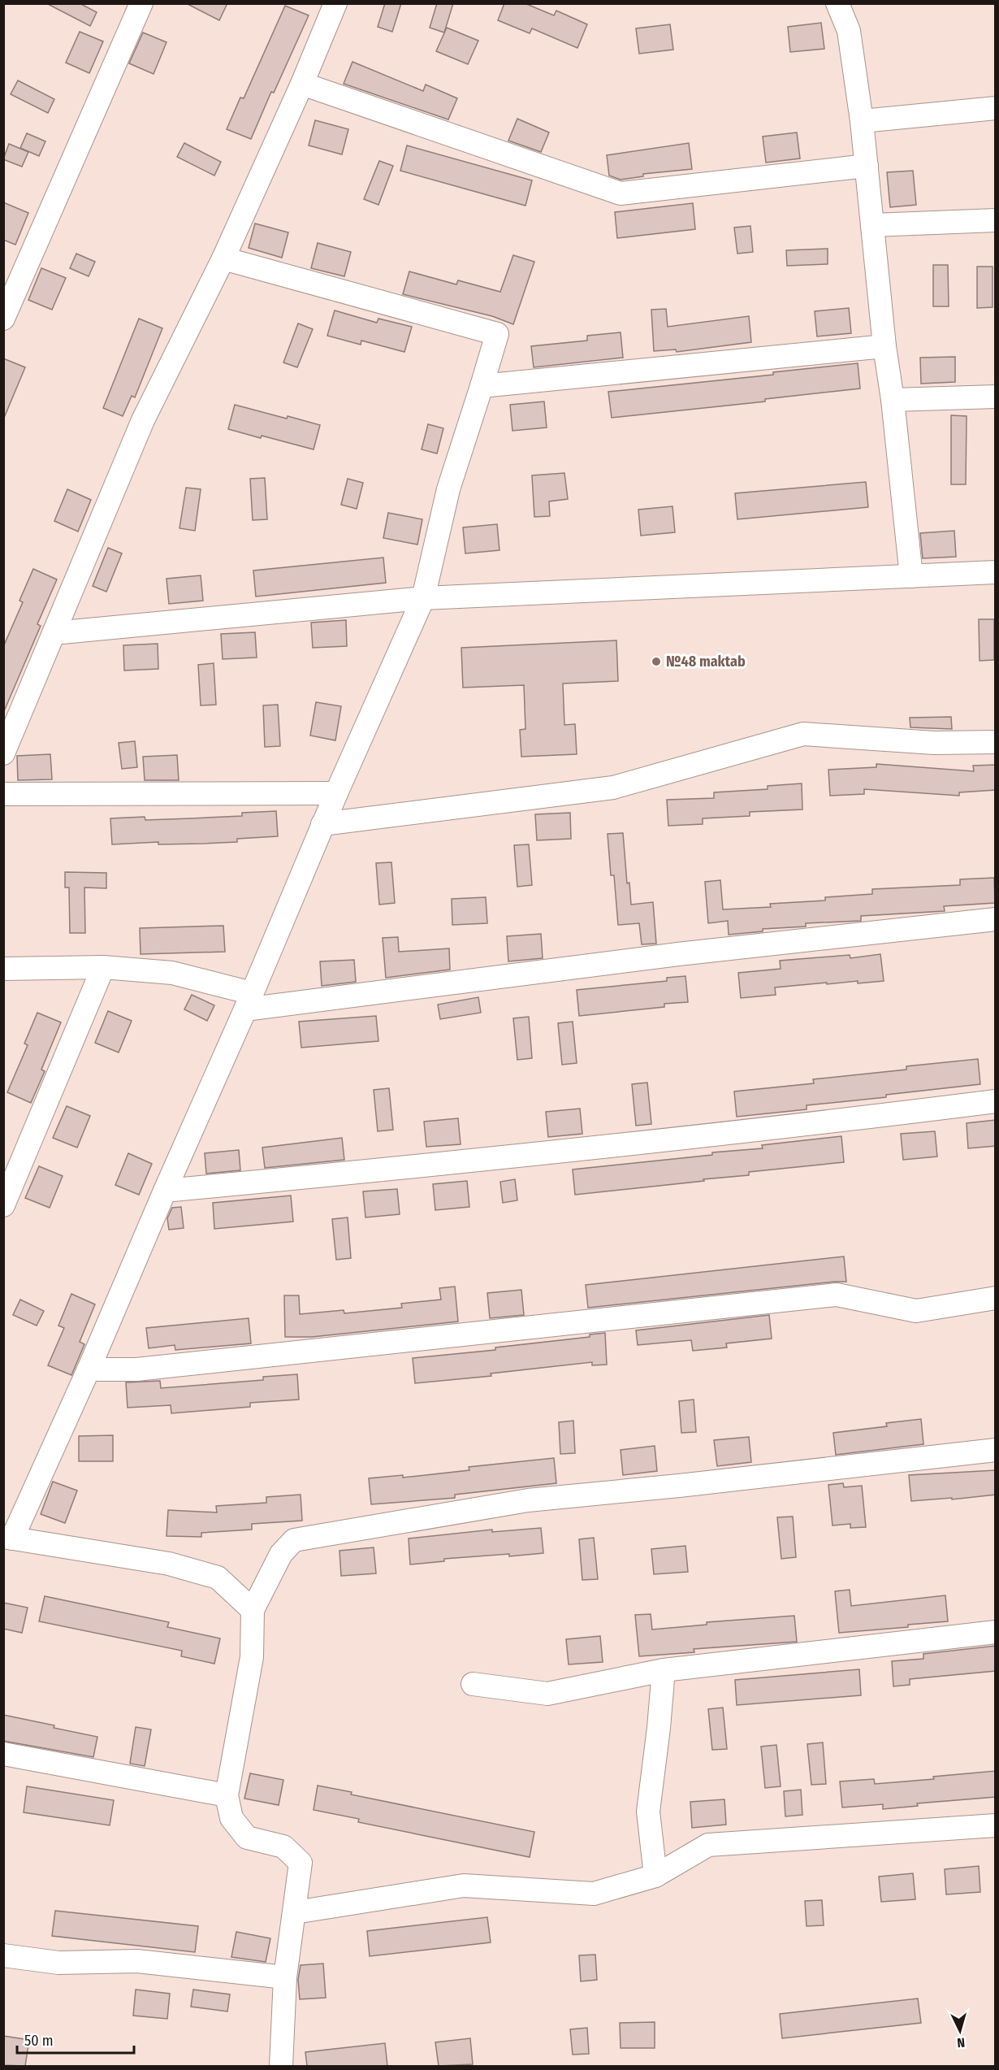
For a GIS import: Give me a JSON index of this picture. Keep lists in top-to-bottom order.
{
  "places": ["№48 maktab"],
  "scale_bar": "50 m",
  "north": "bottom"
}
